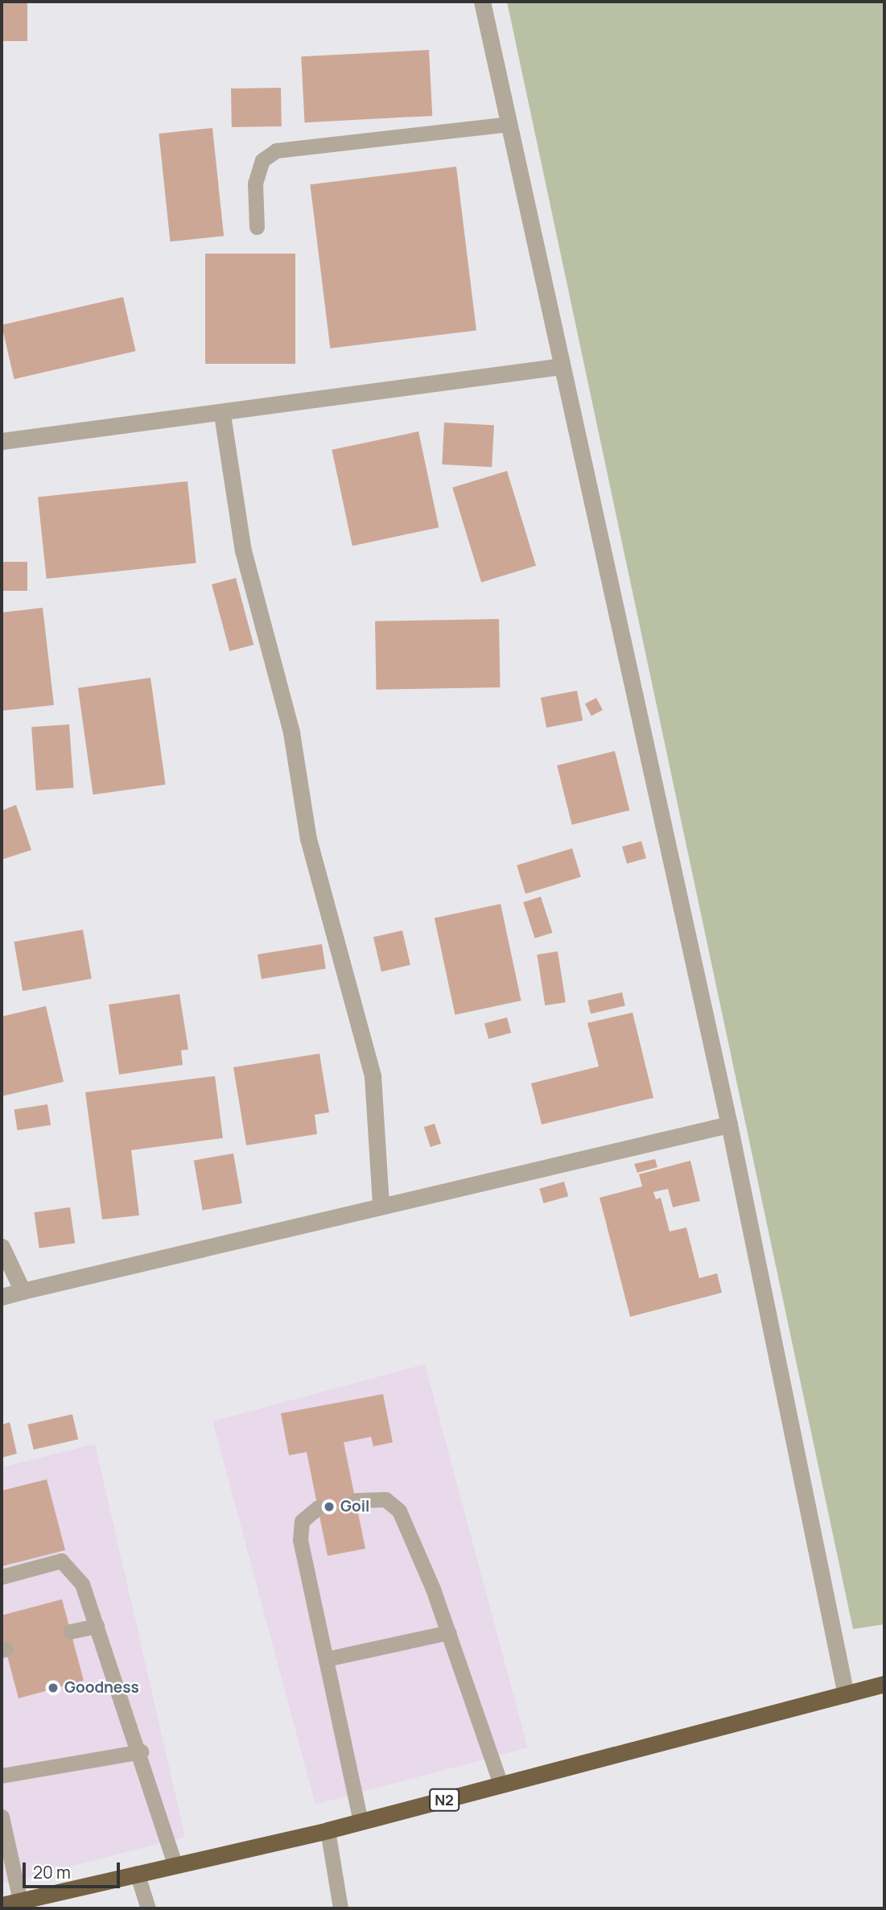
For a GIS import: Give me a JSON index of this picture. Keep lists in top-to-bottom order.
{
  "streets": {
    "highway": ["N2"]
  },
  "places": ["Goil", "Goodness"],
  "scale_bar": "20 m"
}
